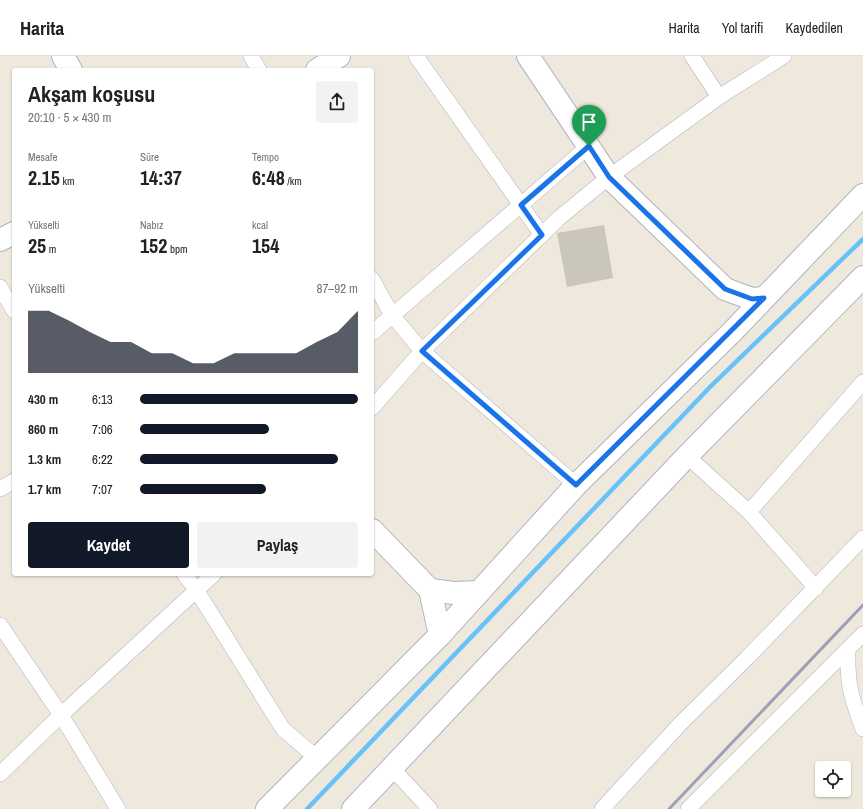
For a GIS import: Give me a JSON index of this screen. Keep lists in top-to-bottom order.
{
  "page": {
    "header": "Harita",
    "nav": ["Harita", "Yol tarifi", "Kaydedilen"],
    "heading": ["Akşam koşusu", "20:10 · 5 × 430 m"],
    "stats": [
      ["Mesafe", "2.15 km"],
      ["Süre", "14:37"],
      ["Tempo", "6:48 /km"],
      ["Yükselti", "25 m"],
      ["Nabız", "152 bpm"],
      ["kcal", "154"]
    ],
    "chart": ["Yükselti", "87–92 m"],
    "list": [
      {
        "name": "430 m",
        "note": "6:13"
      },
      {
        "name": "860 m",
        "note": "7:06"
      },
      {
        "name": "1.3 km",
        "note": "6:22"
      },
      {
        "name": "1.7 km",
        "note": "7:07"
      }
    ],
    "buttons": ["Kaydet", "Paylaş"]
  }
}
